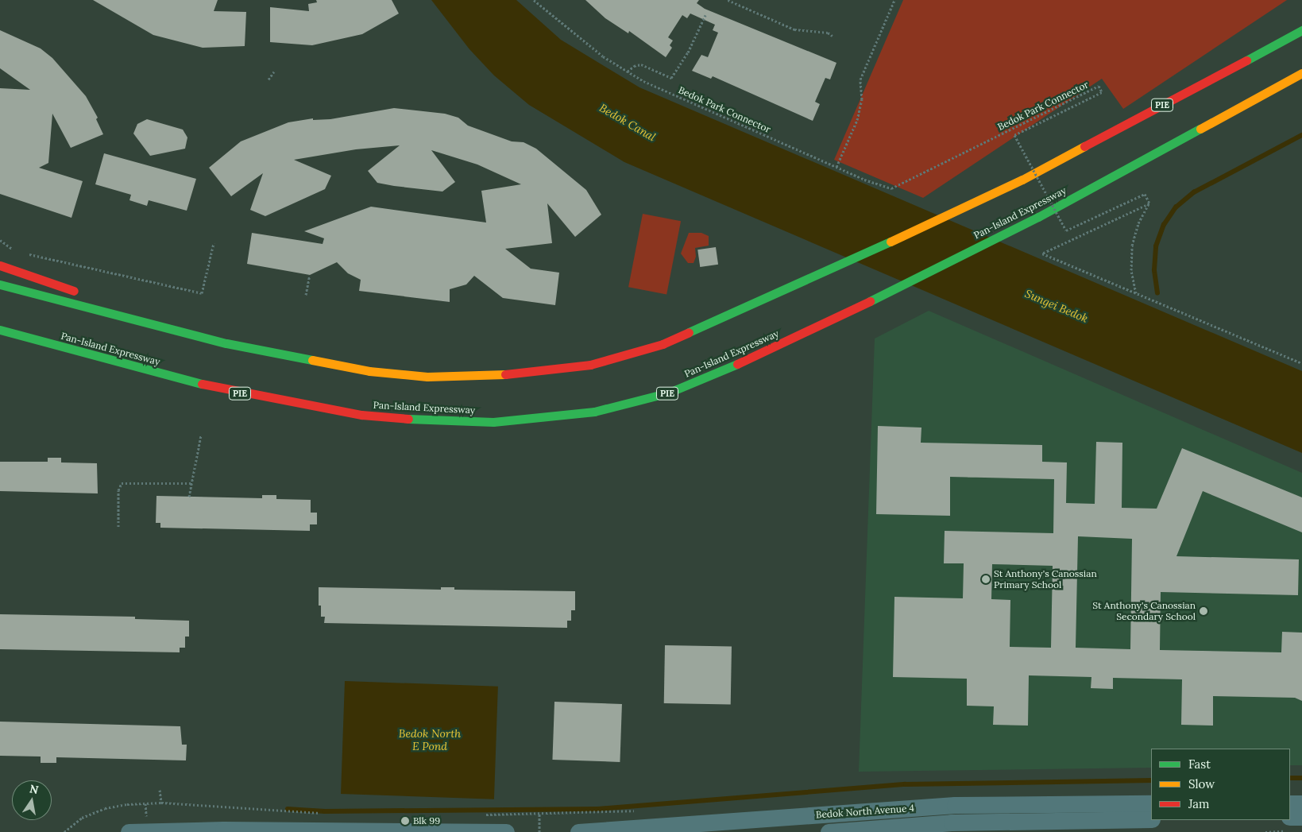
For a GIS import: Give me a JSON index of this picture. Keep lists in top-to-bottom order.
{
  "streets": {
    "highway": ["PIE", "Pan-Island Expressway"],
    "street": ["Bedok North Avenue 4"],
    "path": ["Bedok Park Connector"]
  },
  "water": ["Bedok Canal", "Sungei Bedok", "Bedok North E Pond"],
  "places": ["St Anthony's Canossian Primary School", "St Anthony's Canossian Secondary School", "Blk 99"],
  "legend": ["Fast", "Slow", "Jam"],
  "north": "top"
}
